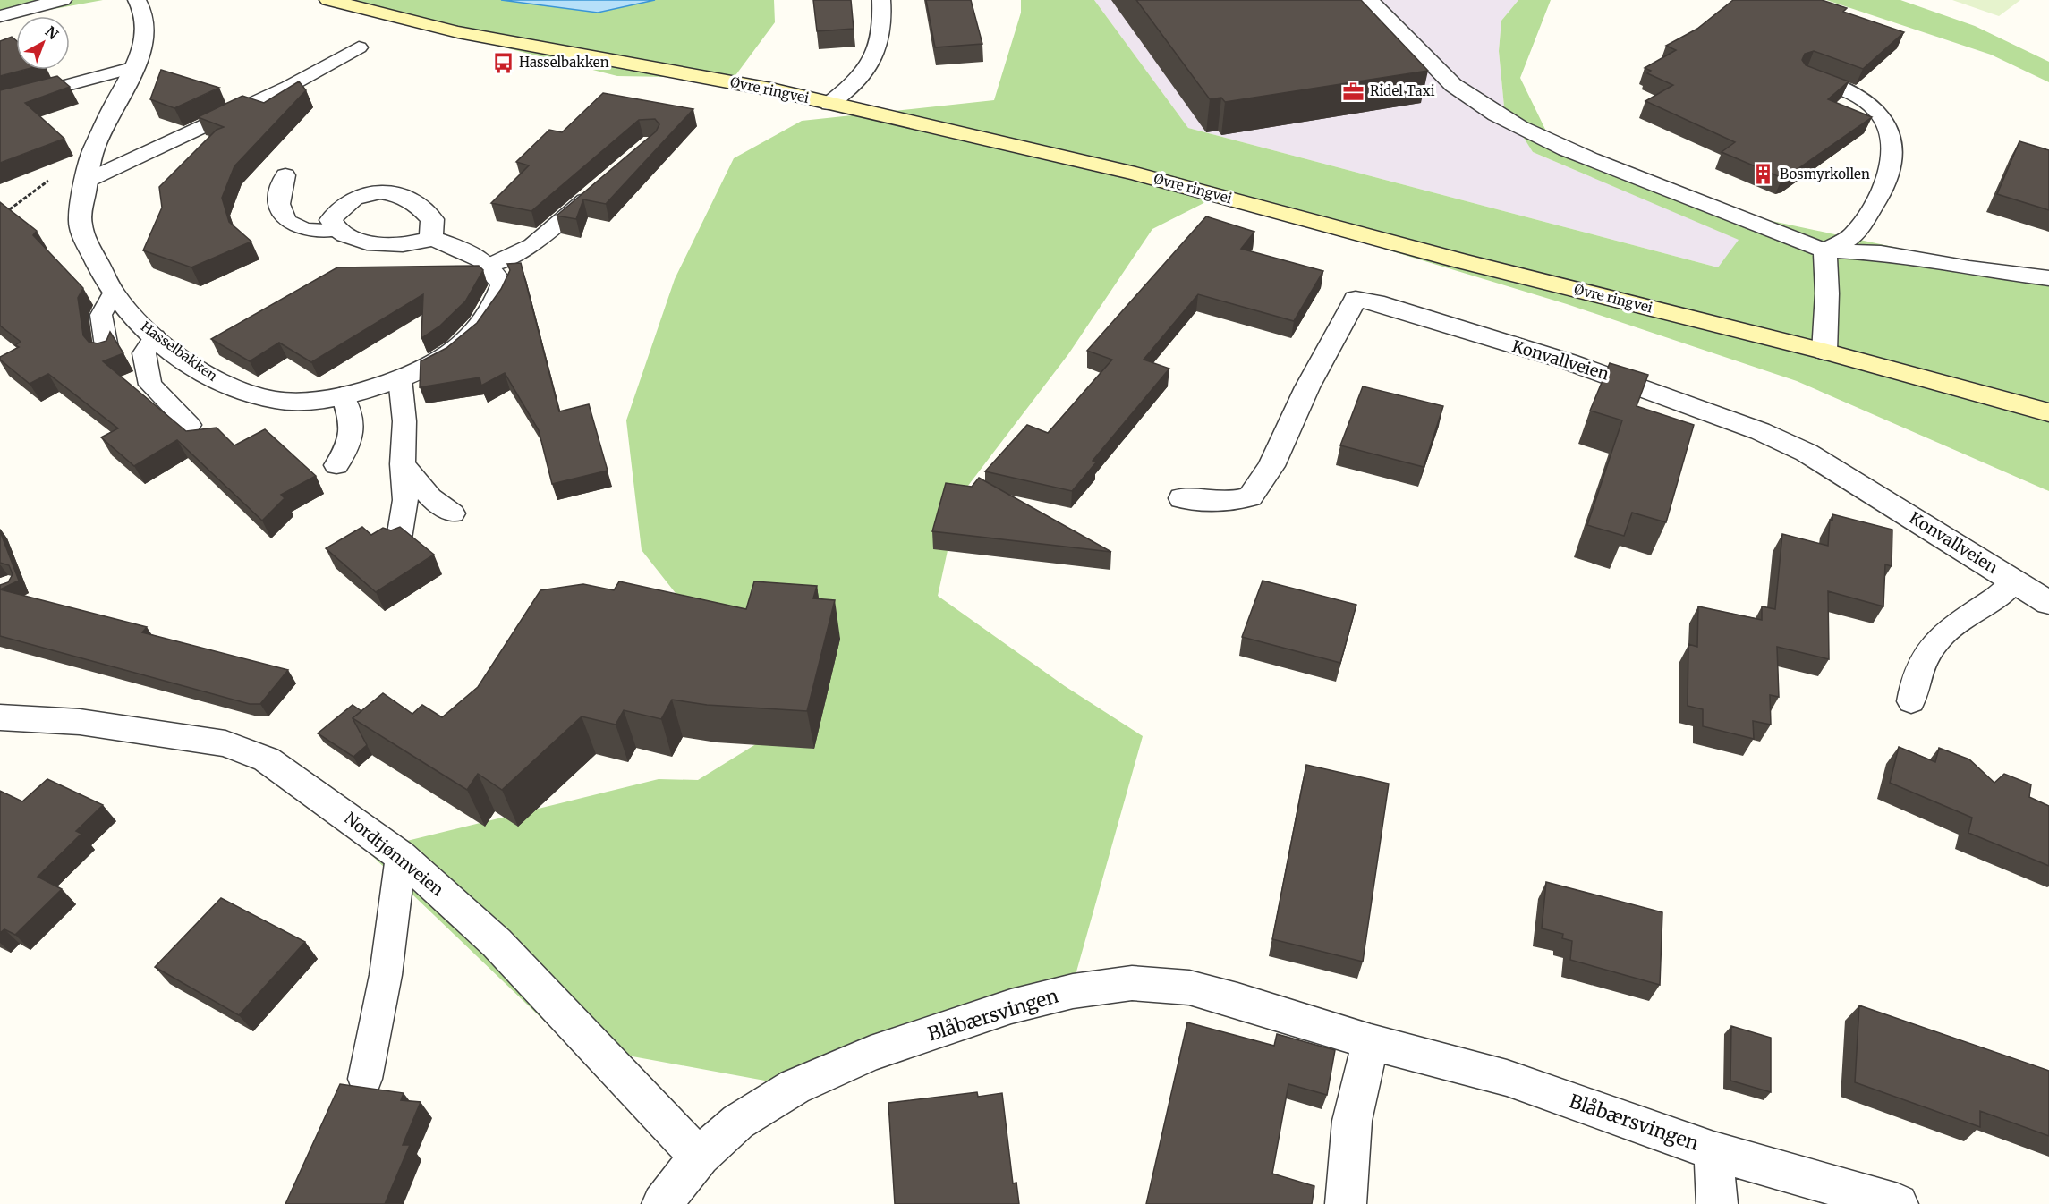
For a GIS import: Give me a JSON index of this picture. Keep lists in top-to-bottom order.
{
  "streets": {
    "street": [
      "Øvre ringvei",
      "Hasselbakken",
      "Konvallveien",
      "Nordtjønnveien",
      "Blåbærsvingen"
    ]
  },
  "crossings": [
    ["Nordtjønnveien", "Blåbærsvingen"]
  ],
  "places": {
    "bus stop": ["Hasselbakken"],
    "office": ["Ridel Taxi"],
    "building": ["Bosmyrkollen"]
  },
  "north": "top right"
}
